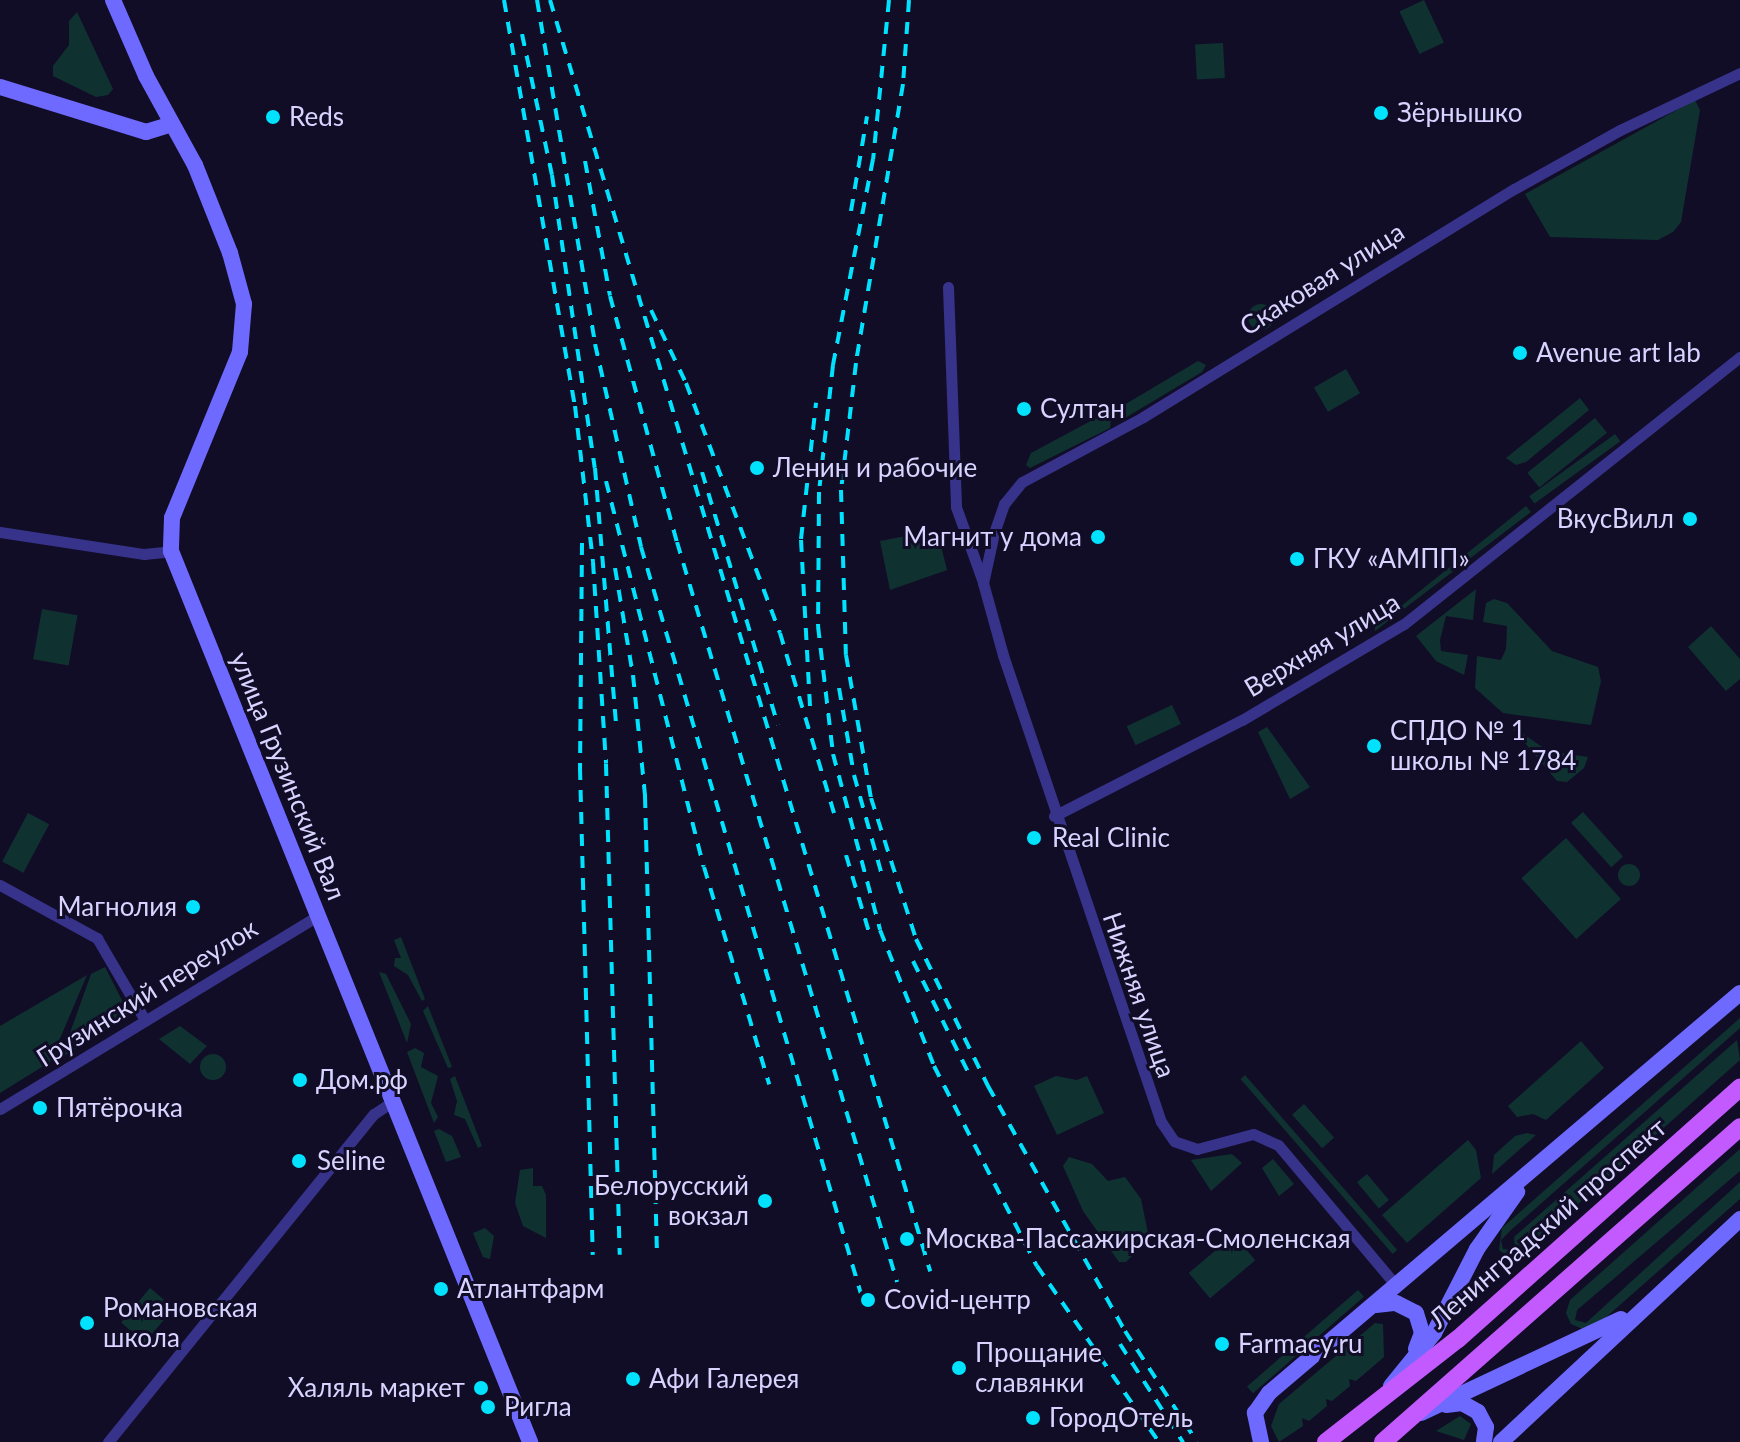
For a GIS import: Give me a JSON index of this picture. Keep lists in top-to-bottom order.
{
  "streets": {
    "main road": ["улица Грузинский Вал", "Ленинградский проспект"],
    "street": [
      "Скаковая улица",
      "Верхняя улица",
      "Грузинский переулок",
      "Нижняя улица"
    ]
  },
  "crossings": [
    ["Скаковая улица", "Нижняя улица"],
    ["Верхняя улица", "Нижняя улица"],
    ["улица Грузинский Вал", "Грузинский переулок"]
  ],
  "places": [
    "Зёрнышко",
    "Reds",
    "Avenue art lab",
    "Султан",
    "Ленин и рабочие",
    "ВкусВилл",
    "Магнит у дома",
    "ГКУ «АМПП»",
    "СПДО № 1 школы № 1784",
    "Real Clinic",
    "Магнолия",
    "Дом.рф",
    "Пятёрочка",
    "Seline",
    "Белорусский вокзал",
    "Москва-Пассажирская-Смоленская",
    "Атлантфарм",
    "Covid-центр",
    "Романовская школа",
    "Farmacy.ru",
    "Прощание славянки",
    "Афи Галерея",
    "Халяль маркет",
    "Ригла",
    "ГородОтель"
  ]
}
